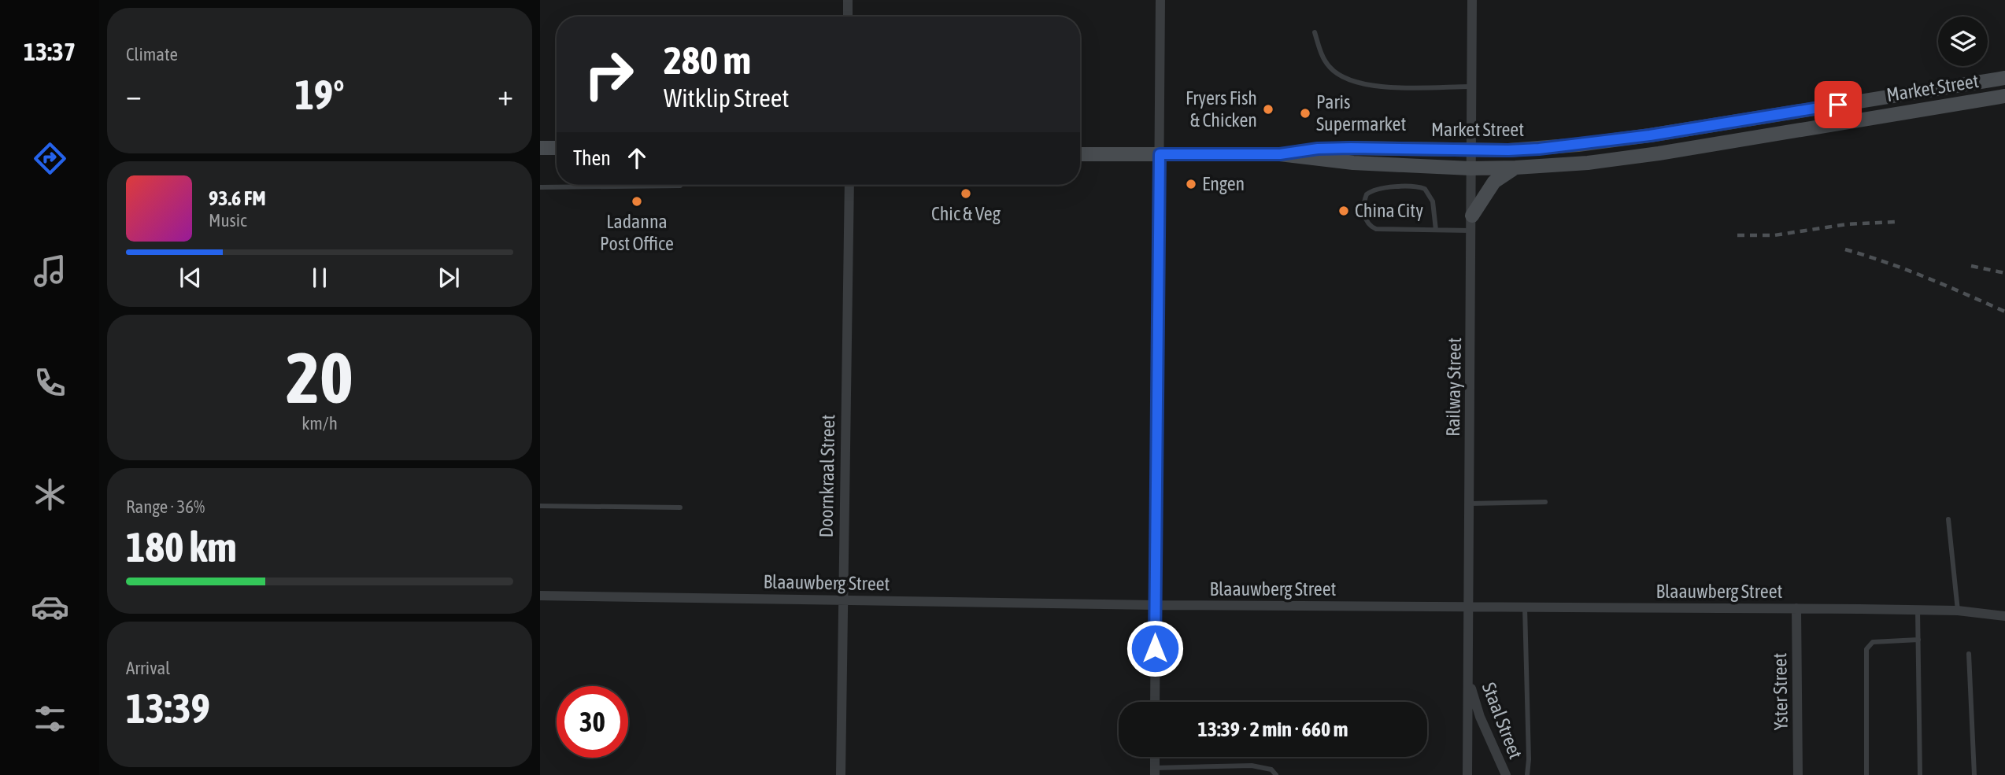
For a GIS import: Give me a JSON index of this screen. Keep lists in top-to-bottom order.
{
  "streets": {
    "main road": ["Market Street"],
    "street": [
      "Railway Street",
      "Doornkraal Street",
      "Blaauwberg Street",
      "Yster Street",
      "Staal Street"
    ]
  },
  "crossings": [
    ["Market Street", "Railway Street"],
    ["Railway Street", "Blaauwberg Street"],
    ["Railway Street", "Staal Street"],
    ["Doornkraal Street", "Blaauwberg Street"],
    ["Blaauwberg Street", "Yster Street"]
  ],
  "places": [
    "Fryers Fish & Chicken",
    "Paris Supermarket",
    "Engen",
    "Chic & Veg",
    "Ladanna Post Office",
    "China City"
  ],
  "page": {
    "tabs": "13:37",
    "tile": [
      "Climate",
      ["20", "km/h"],
      ["Range · 36%", "180 km"],
      ["Arrival", "13:39"]
    ],
    "turn": ["280 m", "Witklip Street"],
    "heat": ["−", "19°", "+"],
    "then": "Then",
    "song": ["93.6 FM", "Music"],
    "limit": "30",
    "trip": "13:39 · 2 min · 660 m"
  }
}
